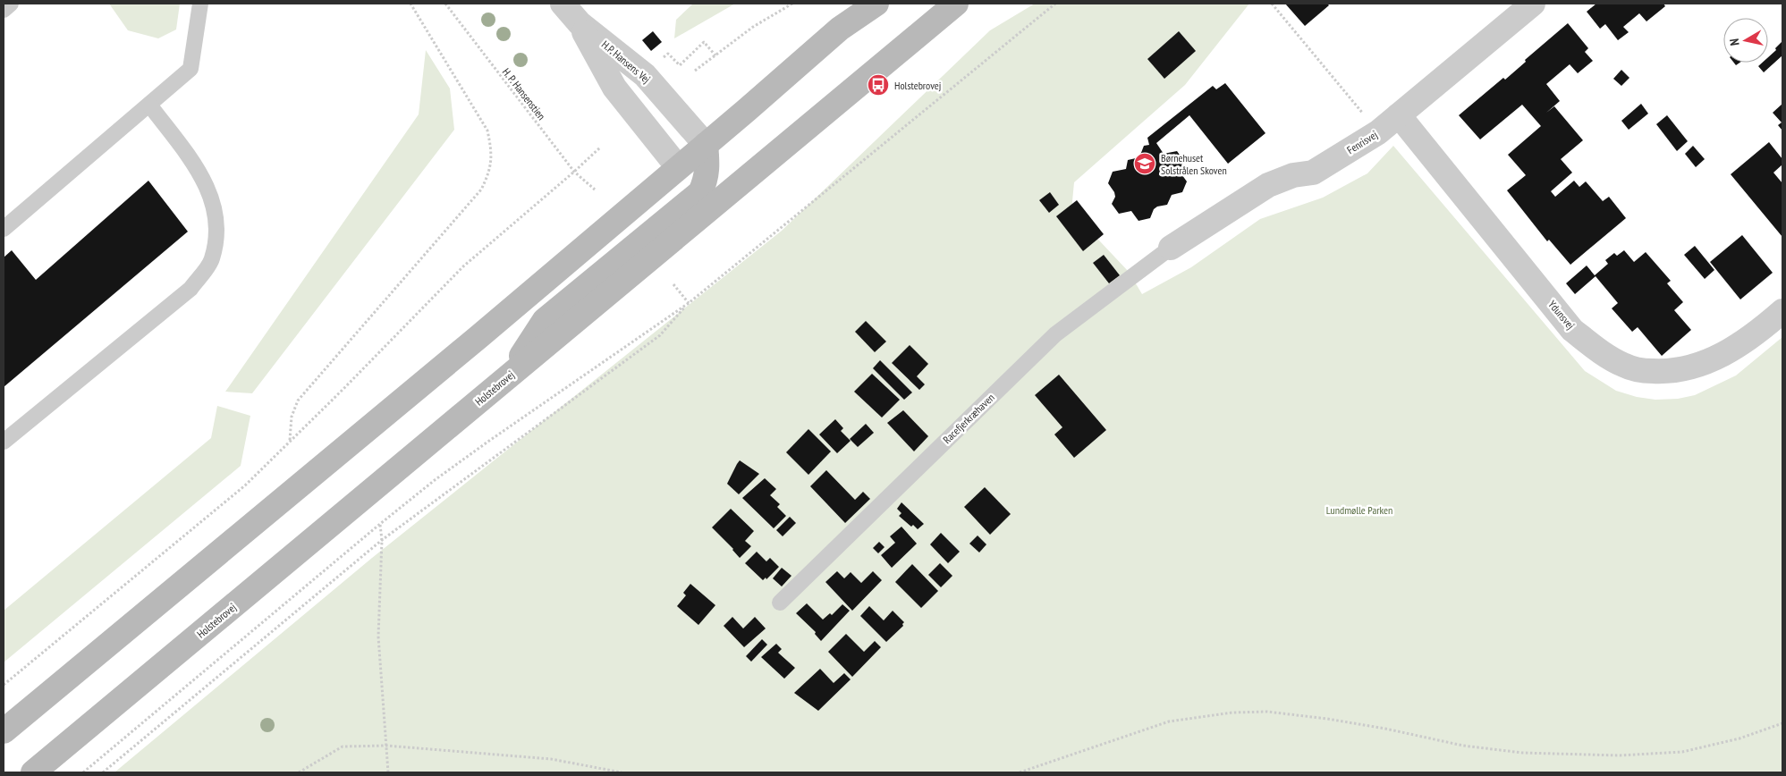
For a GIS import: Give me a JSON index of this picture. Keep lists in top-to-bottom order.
{
  "streets": {
    "main road": ["Holstebrovej"],
    "street": ["H.P. Hansens Vej", "Fenrisvej", "Ydunsvej"],
    "lane": ["Racefjerkræhaven"],
    "path": ["H. P. Hansenstien"]
  },
  "crossings": [
    ["Fenrisvej", "Ydunsvej"],
    ["Fenrisvej", "Racefjerkræhaven"]
  ],
  "parks": ["Lundmølle Parken"],
  "places": {
    "bus stop": ["Holstebrovej"],
    "school or university": ["Børnehuset Solstrålen Skoven"]
  },
  "north": "left"
}
